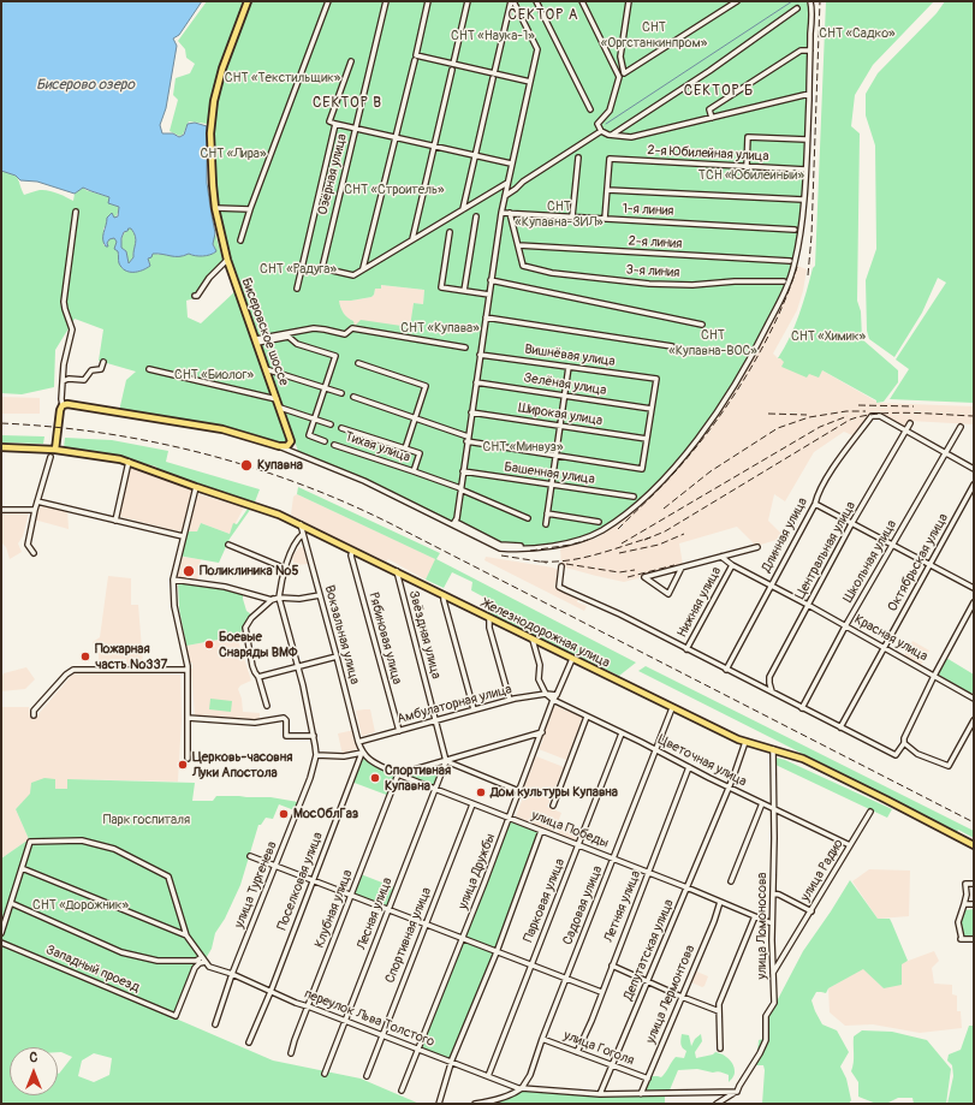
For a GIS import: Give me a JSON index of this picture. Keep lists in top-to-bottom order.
{
  "streets": {
    "main road": ["Бисеровское шоссе", "Железнодорожная улица"],
    "street": [
      "2-я Юбилейная улица",
      "Озёрная улица",
      "1-я линия",
      "2-я линия",
      "3-я линия",
      "Вишнёвая улица",
      "Зелёная улица",
      "Широкая улица",
      "Тихая улица",
      "Башенная улица",
      "Длинная улица",
      "Центральная улица",
      "Школьная улица",
      "Октябрьская улица",
      "Нижняя улица",
      "Вокзальная улица",
      "Звёздная улица",
      "Рябиновая улица",
      "Красная улица",
      "Амбулаторная улица",
      "Цветочная улица",
      "улица Победы",
      "улица Радио",
      "улица Дружбы",
      "Поселковая улица",
      "улица Тургенева",
      "Парковая улица",
      "Садовая улица",
      "Летняя улица",
      "Клубная улица",
      "Лесная улица",
      "улица Ломоносова",
      "Спортивная улица",
      "Депутатская улица",
      "Западный проезд",
      "улица Лермонтова",
      "переулок Льва Толстого",
      "улица Гоголя"
    ]
  },
  "crossings": [
    ["2-я линия", "3-я линия"],
    ["Вишнёвая улица", "Зелёная улица"],
    ["Длинная улица", "Центральная улица"],
    ["Длинная улица", "Красная улица"],
    ["Центральная улица", "Красная улица"],
    ["Школьная улица", "Красная улица"],
    ["Октябрьская улица", "Красная улица"],
    ["Нижняя улица", "Красная улица"],
    ["Железнодорожная улица", "Вокзальная улица"],
    ["Железнодорожная улица", "Звёздная улица"],
    ["Железнодорожная улица", "Рябиновая улица"],
    ["Железнодорожная улица", "улица Дружбы"],
    ["Железнодорожная улица", "Садовая улица"],
    ["Железнодорожная улица", "улица Ломоносова"],
    ["Железнодорожная улица", "Депутатская улица"],
    ["Вокзальная улица", "Амбулаторная улица"],
    ["Вокзальная улица", "улица Победы"],
    ["Вокзальная улица", "Поселковая улица"],
    ["Звёздная улица", "Амбулаторная улица"],
    ["Звёздная улица", "Лесная улица"],
    ["Рябиновая улица", "Амбулаторная улица"],
    ["Амбулаторная улица", "Цветочная улица"],
    ["Амбулаторная улица", "улица Дружбы"],
    ["Цветочная улица", "улица Радио"],
    ["Цветочная улица", "улица Дружбы"],
    ["Цветочная улица", "Парковая улица"],
    ["Цветочная улица", "Садовая улица"],
    ["Цветочная улица", "Летняя улица"],
    ["Цветочная улица", "улица Ломоносова"],
    ["Цветочная улица", "Депутатская улица"],
    ["улица Победы", "улица Дружбы"],
    ["улица Победы", "Поселковая улица"],
    ["улица Победы", "Парковая улица"],
    ["улица Победы", "Садовая улица"],
    ["улица Победы", "Летняя улица"],
    ["улица Победы", "Клубная улица"],
    ["улица Победы", "Лесная улица"],
    ["улица Победы", "улица Ломоносова"],
    ["улица Победы", "Спортивная улица"],
    ["улица Победы", "Депутатская улица"],
    ["улица Победы", "улица Лермонтова"],
    ["улица Радио", "улица Ломоносова"],
    ["улица Дружбы", "переулок Льва Толстого"],
    ["Поселковая улица", "переулок Льва Толстого"],
    ["улица Тургенева", "переулок Льва Толстого"],
    ["Парковая улица", "переулок Льва Толстого"],
    ["Садовая улица", "переулок Льва Толстого"],
    ["Садовая улица", "улица Гоголя"],
    ["Летняя улица", "улица Гоголя"],
    ["Клубная улица", "переулок Льва Толстого"],
    ["Лесная улица", "переулок Льва Толстого"],
    ["Спортивная улица", "переулок Льва Толстого"],
    ["Депутатская улица", "улица Гоголя"],
    ["Западный проезд", "переулок Льва Толстого"],
    ["улица Лермонтова", "улица Гоголя"]
  ],
  "districts": ["СЕКТОР А", "СЕКТОР Б", "СЕКТОР В"],
  "water": ["Бисерово озеро"],
  "parks": [
    "СНТ «Оргстанкинпром»",
    "СНТ «Садко»",
    "СНТ «Наука-1»",
    "СНТ «Текстильщик»",
    "СНТ «Лира»",
    "ТСН «Юбилейный»",
    "СНТ «Строитель»",
    "СНТ «Купавна-ЗИЛ»",
    "СНТ «Радуга»",
    "СНТ «Купава»",
    "СНТ «Купавна-ВОС»",
    "СНТ «Химик»",
    "СНТ «Биолог»",
    "СНТ «Минвуз»",
    "Парк госпиталя",
    "СНТ «Дорожник»"
  ],
  "places": [
    "Купавна",
    "Поликлиника №5",
    "Боевые Снаряды ВМФ",
    "Пожарная часть №337",
    "Церковь-часовня Луки Апостола",
    "Спортивная Купавна",
    "Дом культуры Купавна",
    "МосОблГаз"
  ],
  "north": "top"
}
